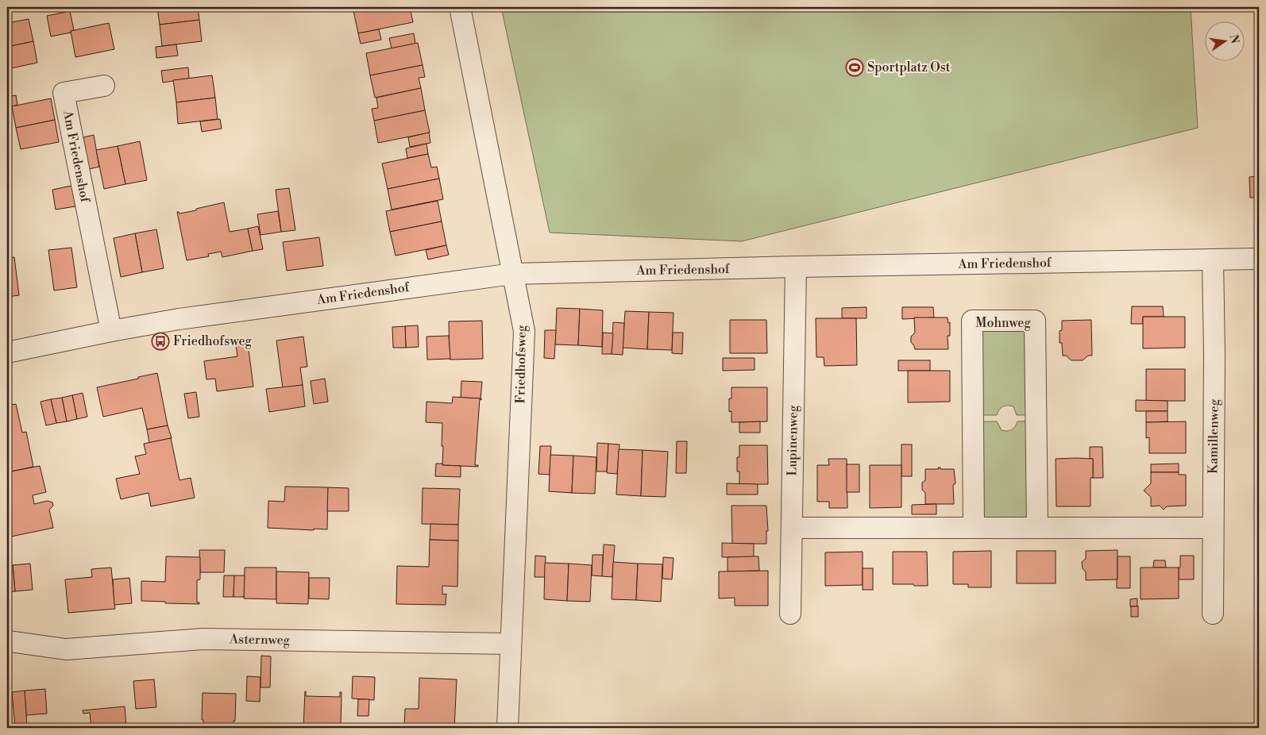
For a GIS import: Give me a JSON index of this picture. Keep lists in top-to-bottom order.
{
  "streets": {
    "street": [
      "Am Friedenshof",
      "Mohnweg",
      "Friedhofsweg",
      "Kamillenweg",
      "Lupinenweg",
      "Asternweg"
    ]
  },
  "crossings": [
    ["Am Friedenshof", "Friedhofsweg"],
    ["Am Friedenshof", "Kamillenweg"],
    ["Am Friedenshof", "Lupinenweg"],
    ["Friedhofsweg", "Asternweg"]
  ],
  "places": {
    "sports": ["Sportplatz Ost"],
    "bus stop": ["Friedhofsweg"]
  },
  "north": "right"
}
